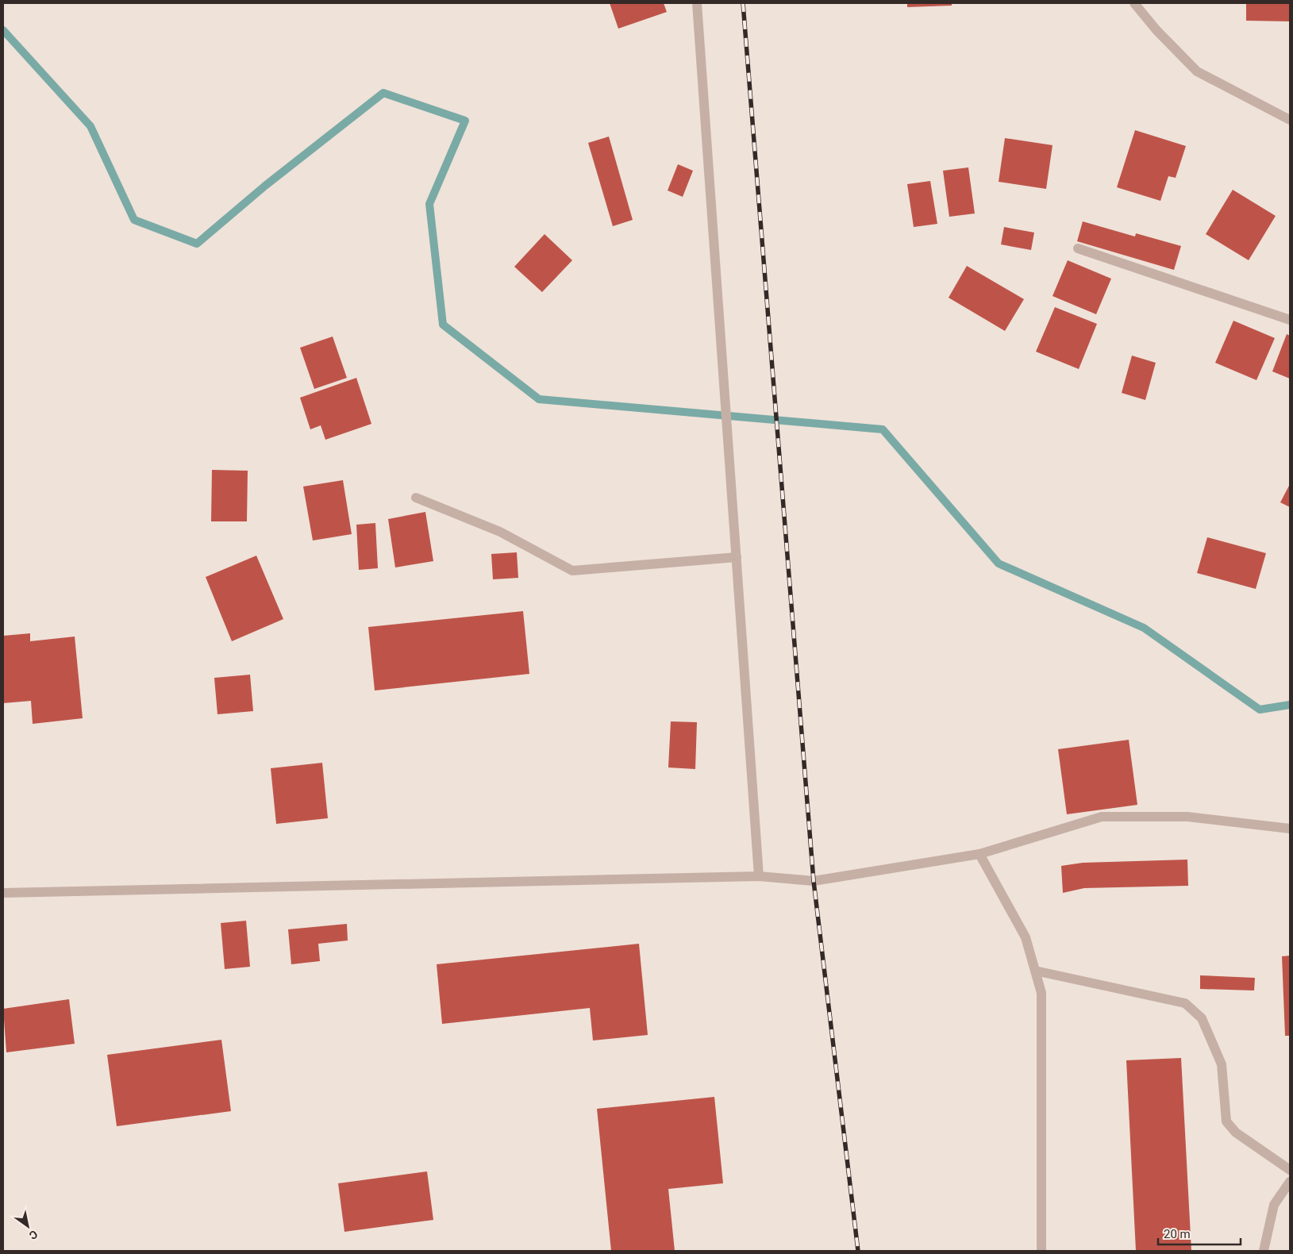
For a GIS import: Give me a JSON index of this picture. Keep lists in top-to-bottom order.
{
  "scale_bar": "20 m",
  "north": "bottom right"
}
